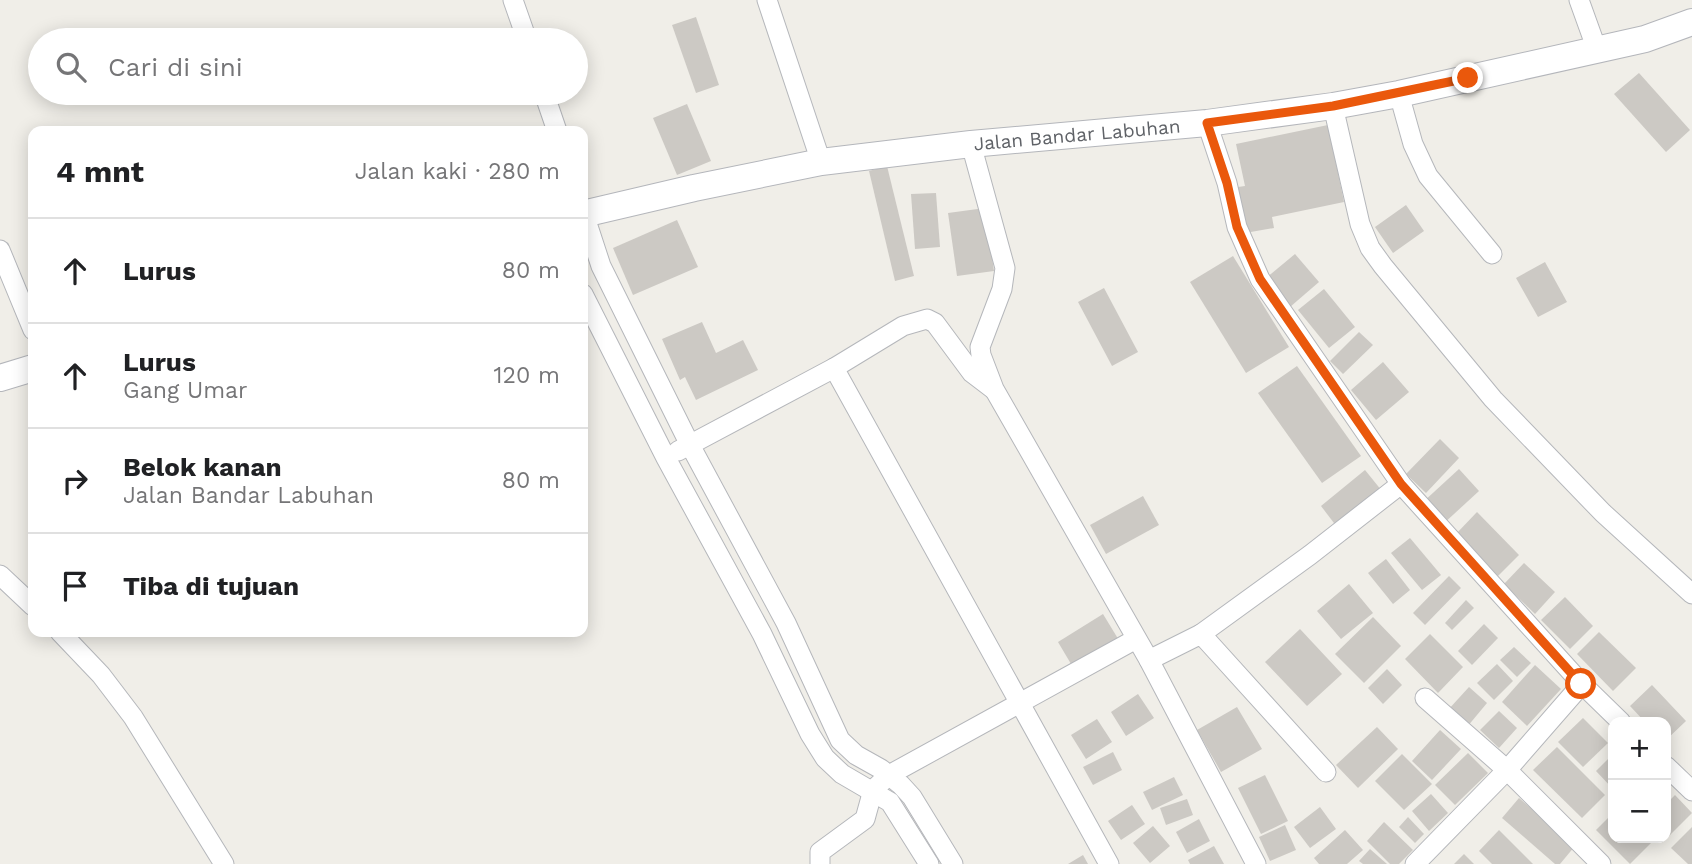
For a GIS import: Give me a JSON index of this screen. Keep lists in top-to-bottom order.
{
  "streets": {
    "main road": ["Jalan Bandar Labuhan"]
  },
  "page": {
    "search": "Cari di sini",
    "heading": ["4 mnt", "Jalan kaki · 280 m"],
    "list": [
      ["Lurus", "80 m"],
      ["Lurus", "Gang Umar", "120 m"],
      ["Belok kanan", "Jalan Bandar Labuhan", "80 m"],
      "Tiba di tujuan"
    ],
    "map_buttons": ["+", "−"]
  }
}
